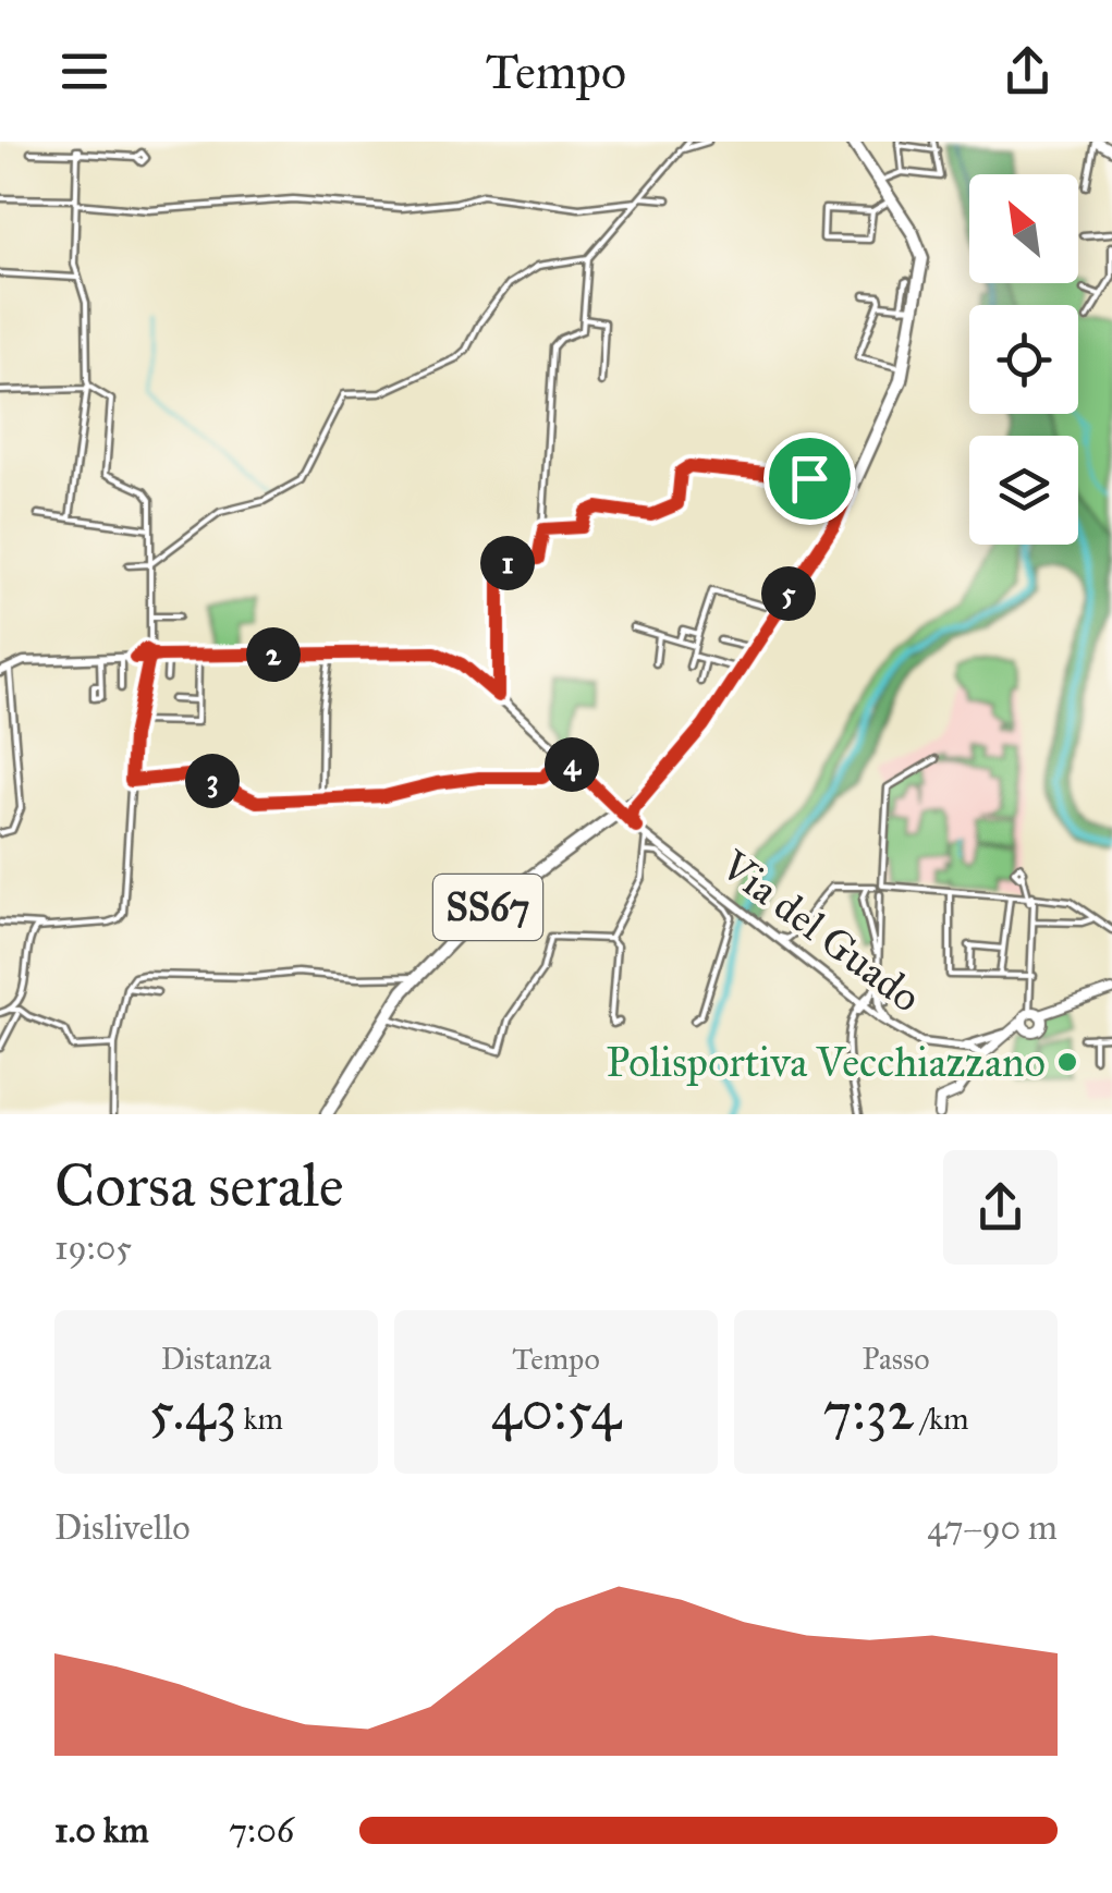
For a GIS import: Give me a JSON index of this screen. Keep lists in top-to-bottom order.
{
  "streets": {
    "main road": ["SS67"],
    "street": ["Via del Guado"]
  },
  "crossings": [
    ["SS67", "Via del Guado"]
  ],
  "places": ["Polisportiva Vecchiazzano"],
  "north": "top left",
  "page": {
    "header": "Tempo",
    "pins": [
      "1",
      "5",
      "2",
      "4",
      "3"
    ],
    "heading": ["Corsa serale", "19:05"],
    "stats": [
      ["Distanza", "5.43 km"],
      ["Tempo", "40:54"],
      ["Passo", "7:32 /km"]
    ],
    "chart": ["Dislivello", "47–90 m"],
    "list": [
      {
        "name": "1.0 km",
        "note": "7:06"
      }
    ]
  }
}
